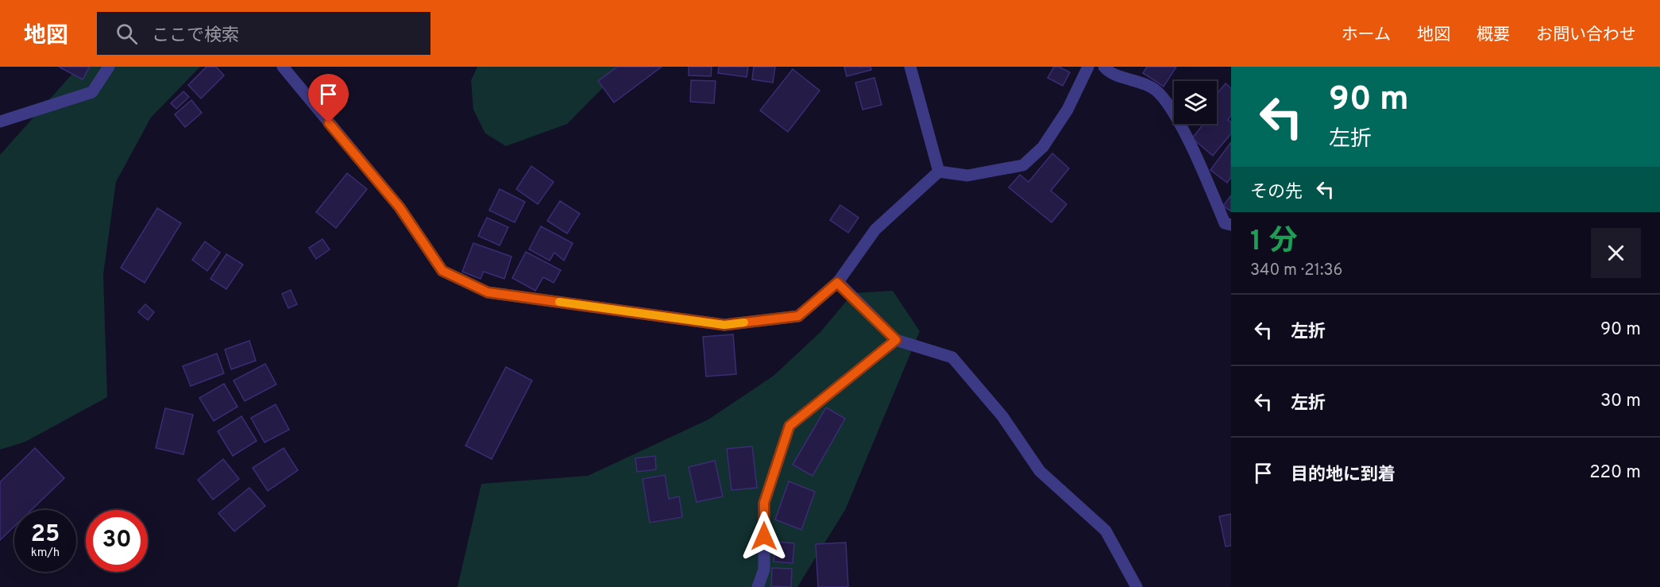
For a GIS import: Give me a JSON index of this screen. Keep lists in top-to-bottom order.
{
  "page": {
    "header": "地図",
    "search": "ここで検索",
    "nav": [
      "ホーム",
      "地図",
      "概要",
      "お問い合わせ"
    ],
    "turn": ["90 m", "左折"],
    "then": "その先",
    "heading": ["1 分", "340 m · 21:36"],
    "list": [
      {
        "name": "左折",
        "value": "90 m"
      },
      {
        "name": "左折",
        "value": "30 m"
      },
      {
        "name": "目的地に到着",
        "value": "220 m"
      }
    ],
    "speed": "25 km/h",
    "limit": "30"
  }
}
